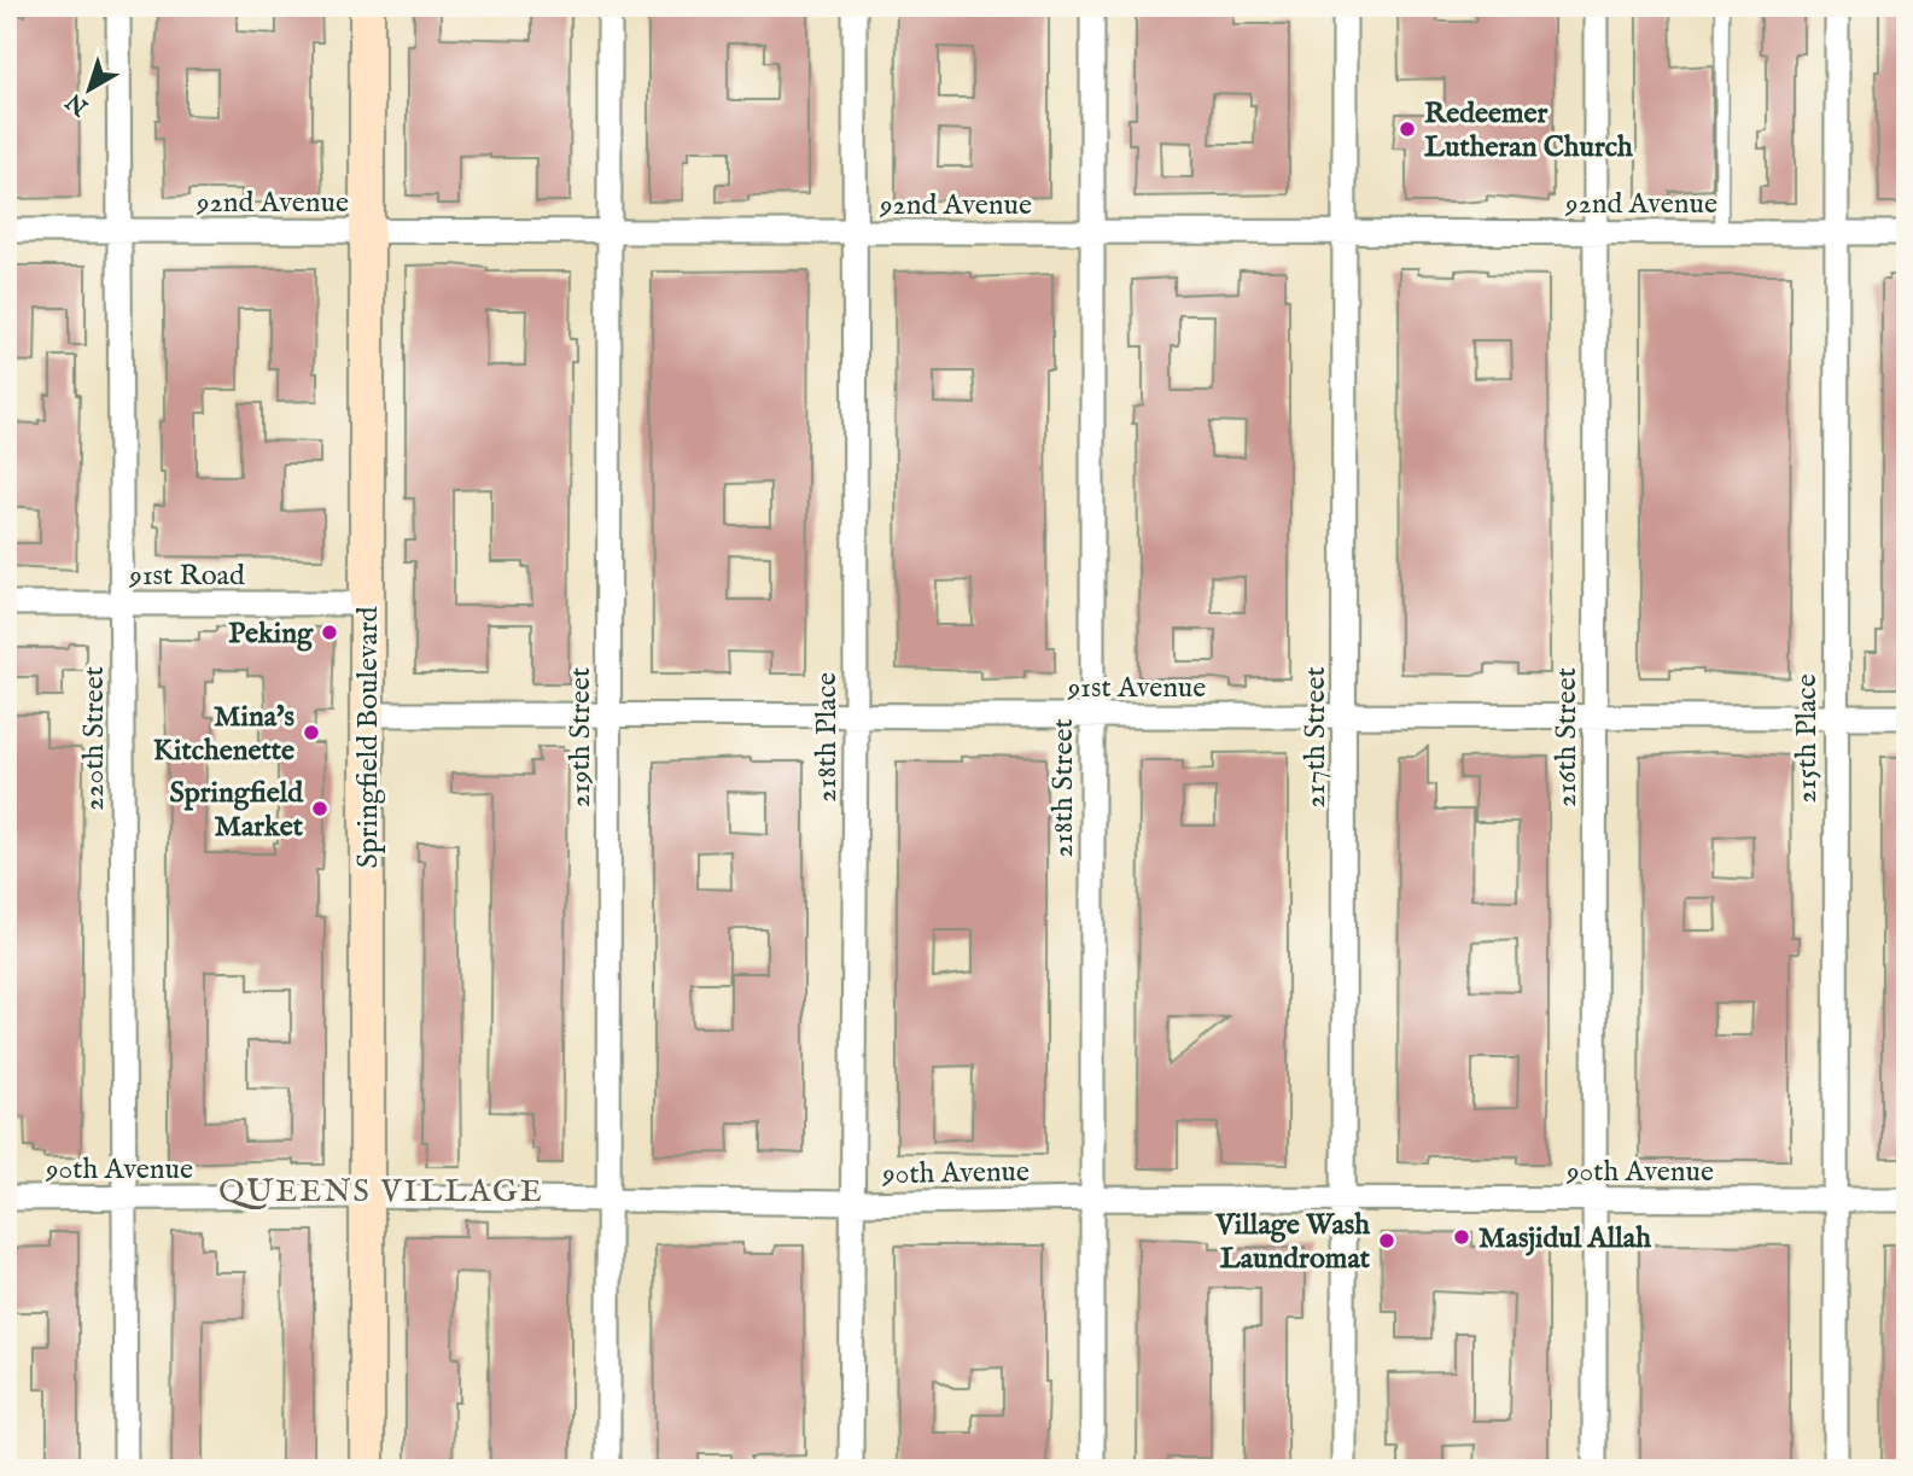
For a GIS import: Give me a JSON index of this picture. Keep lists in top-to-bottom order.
{
  "streets": {
    "main road": ["Springfield Boulevard"],
    "street": [
      "92nd Avenue",
      "91st Road",
      "91st Avenue",
      "219th Street",
      "218th Place",
      "217th Street",
      "216th Street",
      "220th Street",
      "215th Place",
      "218th Street",
      "90th Avenue"
    ]
  },
  "crossings": [
    ["92nd Avenue", "Springfield Boulevard"],
    ["92nd Avenue", "219th Street"],
    ["92nd Avenue", "218th Place"],
    ["92nd Avenue", "217th Street"],
    ["92nd Avenue", "216th Street"],
    ["92nd Avenue", "220th Street"],
    ["92nd Avenue", "215th Place"],
    ["92nd Avenue", "218th Street"],
    ["91st Road", "Springfield Boulevard"],
    ["91st Road", "220th Street"],
    ["91st Avenue", "Springfield Boulevard"],
    ["91st Avenue", "219th Street"],
    ["91st Avenue", "218th Place"],
    ["91st Avenue", "217th Street"],
    ["91st Avenue", "216th Street"],
    ["91st Avenue", "215th Place"],
    ["91st Avenue", "218th Street"],
    ["Springfield Boulevard", "90th Avenue"],
    ["219th Street", "90th Avenue"],
    ["218th Place", "90th Avenue"],
    ["217th Street", "90th Avenue"],
    ["216th Street", "90th Avenue"],
    ["220th Street", "90th Avenue"],
    ["215th Place", "90th Avenue"],
    ["218th Street", "90th Avenue"]
  ],
  "districts": ["QUEENS VILLAGE"],
  "places": [
    "Redeemer Lutheran Church",
    "Peking",
    "Mina's Kitchenette",
    "Springfield Market",
    "Masjidul Allah",
    "Village Wash Laundromat"
  ],
  "north": "bottom left"
}
